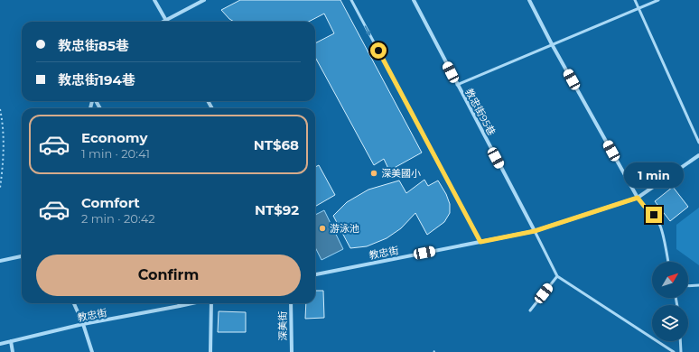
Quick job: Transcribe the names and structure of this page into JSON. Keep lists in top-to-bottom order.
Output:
{
  "streets": {
    "street": ["教忠街95巷", "教忠街", "深美街"]
  },
  "crossings": [
    ["教忠街95巷", "教忠街"]
  ],
  "places": ["深美國小", "游泳池"],
  "north": "top right",
  "page": {
    "banner": ["教忠街85巷", "教忠街194巷"],
    "list": [
      {
        "name": "Economy",
        "note": "1 min · 20:41",
        "value": "NT$68"
      },
      {
        "name": "Comfort",
        "note": "2 min · 20:42",
        "value": "NT$92"
      }
    ],
    "bubble": "1 min",
    "buttons": "Confirm"
  }
}
